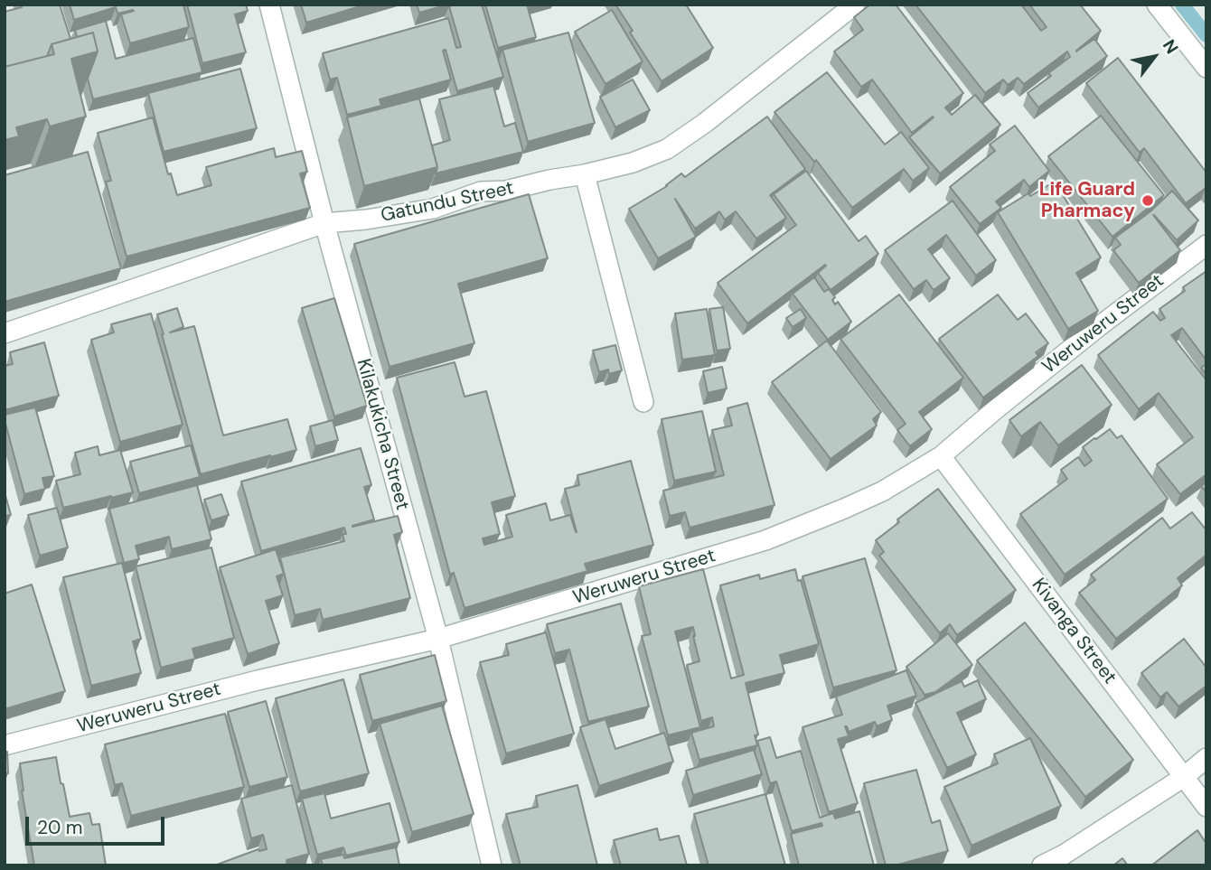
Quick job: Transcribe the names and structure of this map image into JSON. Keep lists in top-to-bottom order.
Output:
{
  "streets": {
    "street": [
      "Gatundu Street",
      "Weruweru Street",
      "Kilakukicha Street",
      "Kivanga Street"
    ]
  },
  "crossings": [
    ["Gatundu Street", "Kilakukicha Street"],
    ["Weruweru Street", "Kilakukicha Street"],
    ["Weruweru Street", "Kivanga Street"]
  ],
  "places": ["Life Guard Pharmacy"],
  "scale_bar": "20 m",
  "north": "top right"
}
